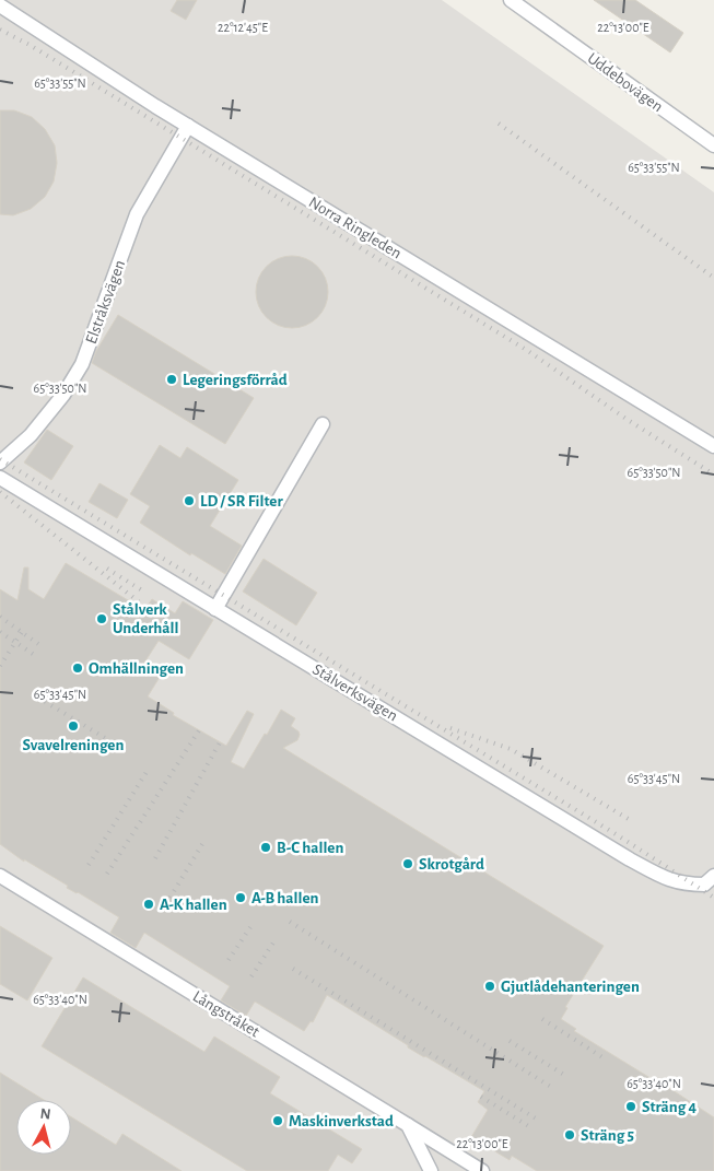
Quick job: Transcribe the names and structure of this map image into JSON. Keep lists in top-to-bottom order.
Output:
{
  "streets": {
    "street": [
      "Uddebovägen",
      "Norra Ringleden",
      "Elstråksvägen",
      "Stålverksvägen",
      "Långstråket"
    ]
  },
  "crossings": [
    ["Norra Ringleden", "Elstråksvägen"]
  ],
  "places": [
    "Legeringsförråd",
    "LD / SR Filter",
    "Stålverk Underhåll",
    "Omhällningen",
    "Svavelreningen",
    "B-C hallen",
    "Skrotgård",
    "A-B hallen",
    "A-K hallen",
    "Gjutlådehanteringen",
    "Sträng 4",
    "Maskinverkstad",
    "Sträng 5"
  ],
  "north": "top",
  "coordinates": [
    "22°12'45\"E",
    "22°13'00\"E",
    "65°33'55\"N",
    "65°33'50\"N",
    "65°33'45\"N",
    "65°33'40\"N"
  ]
}
